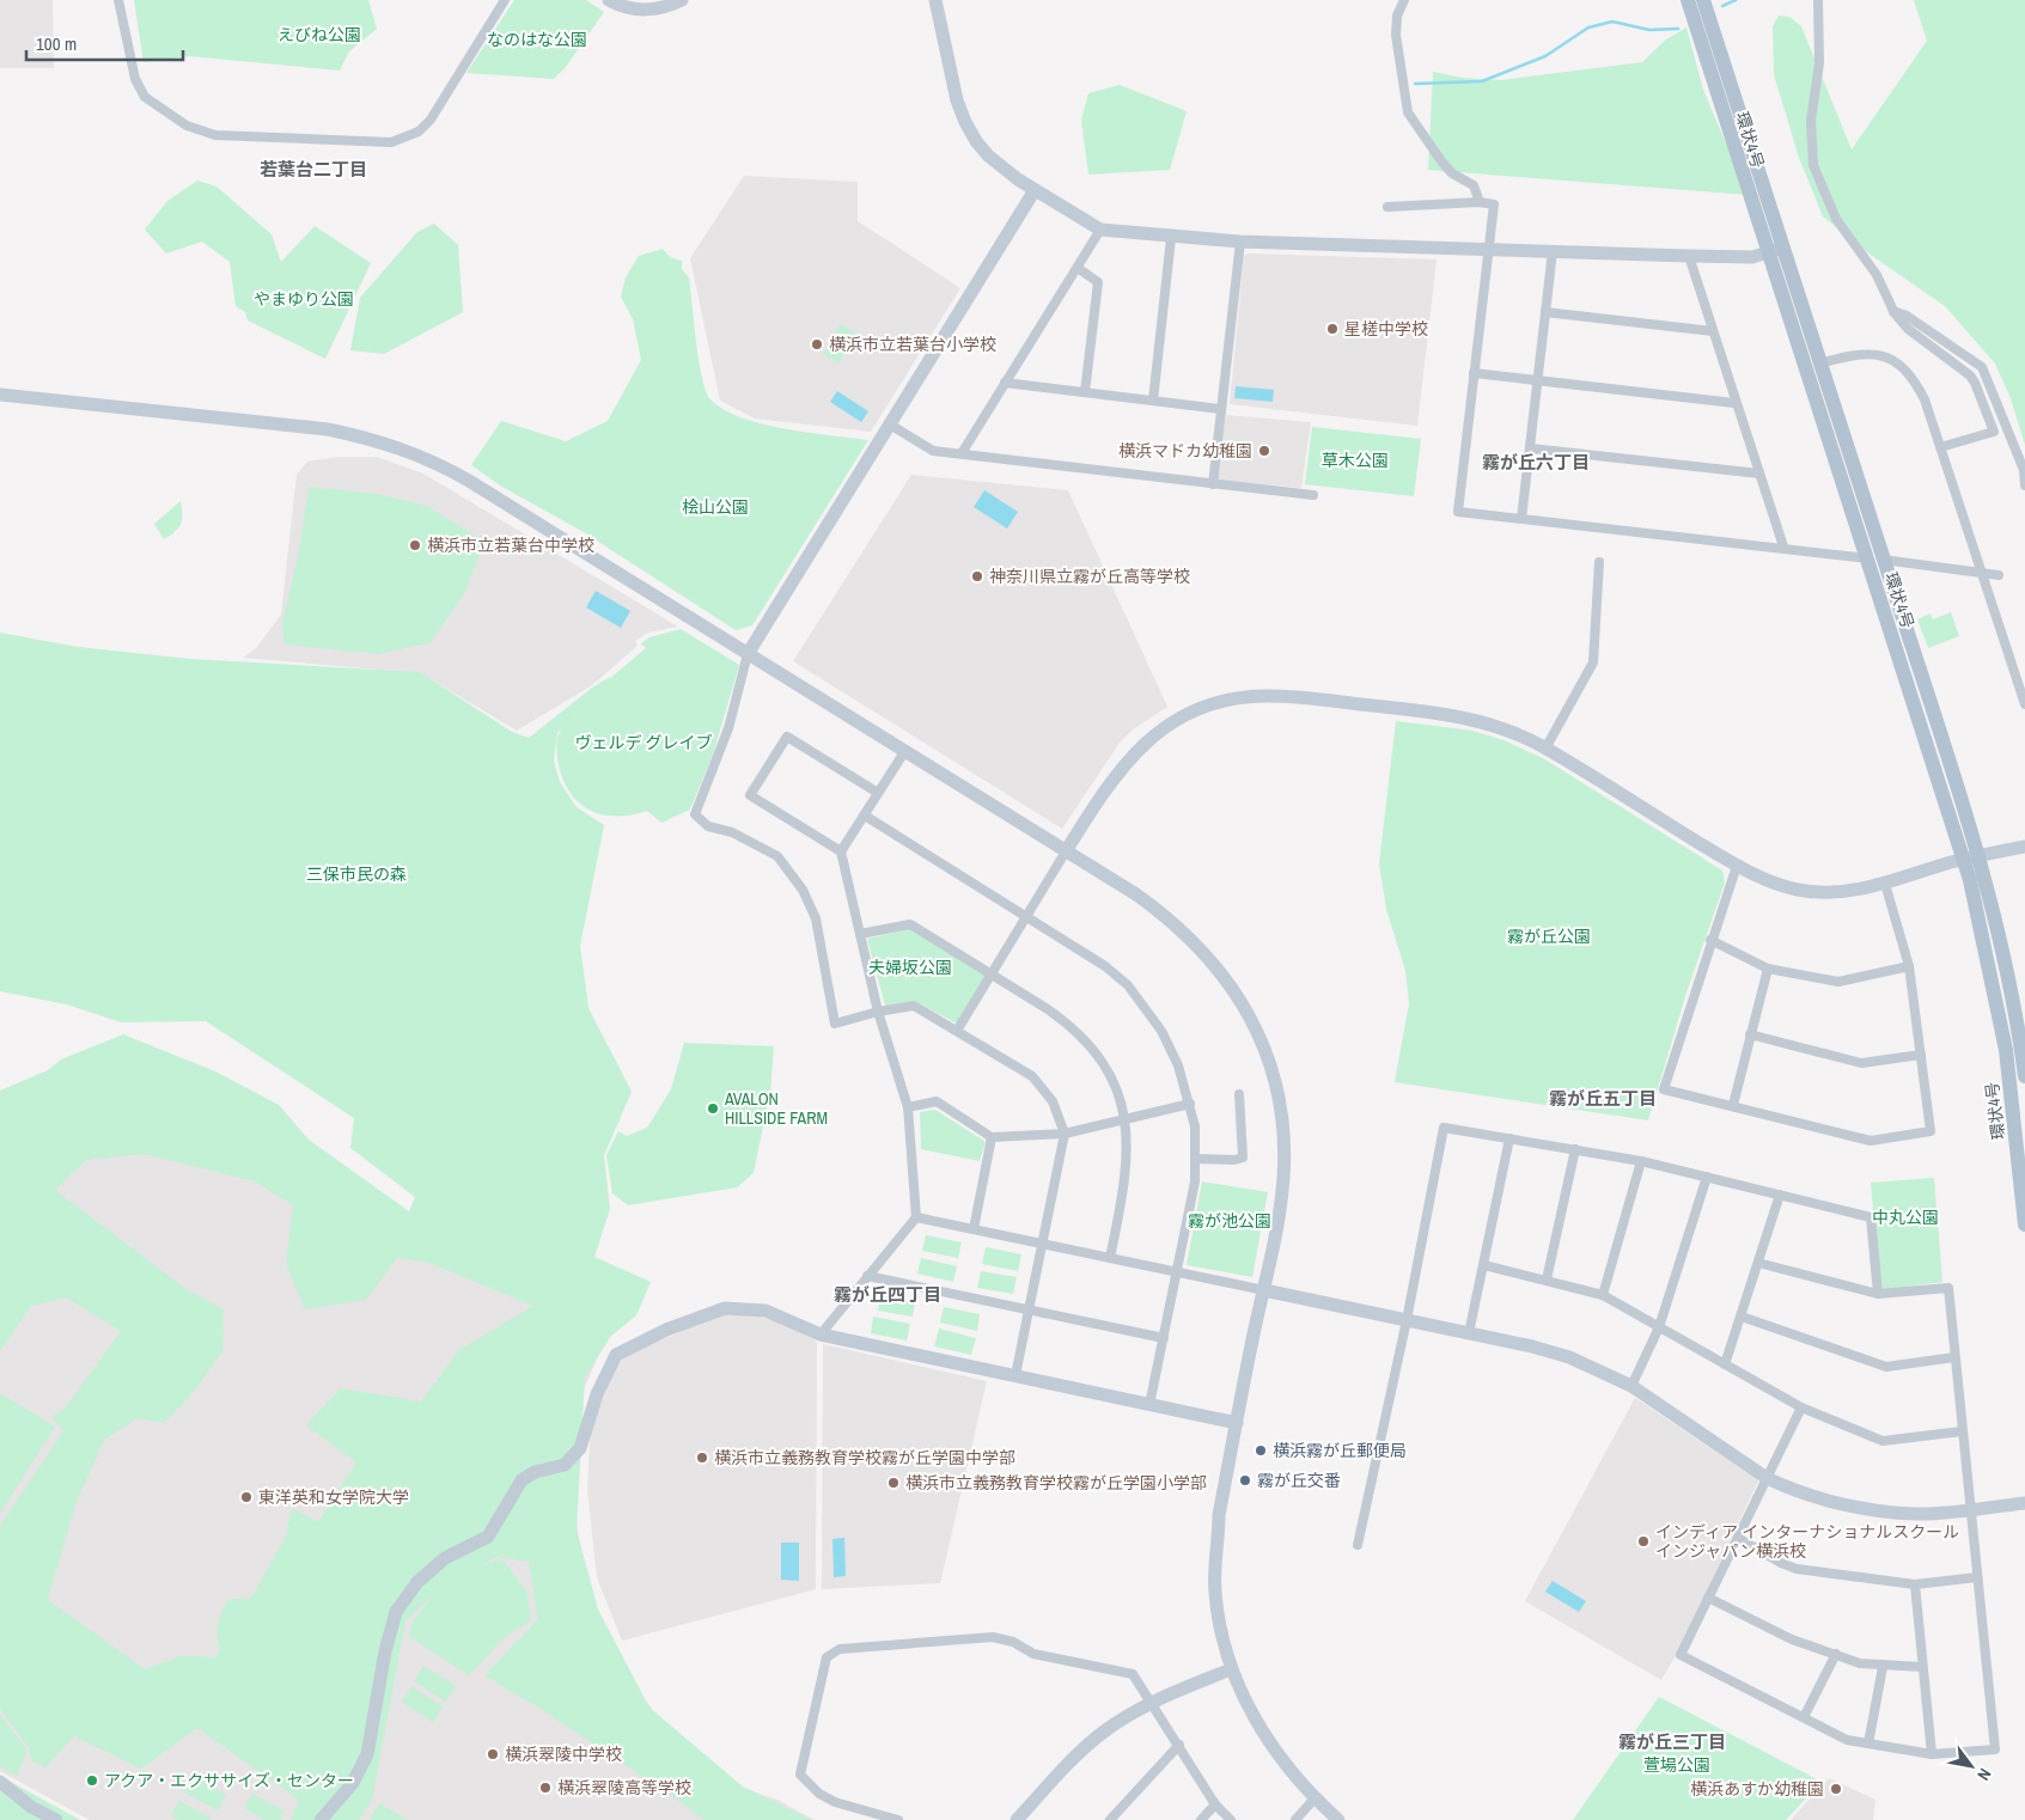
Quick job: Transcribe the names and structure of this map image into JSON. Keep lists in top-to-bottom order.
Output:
{
  "streets": {
    "main road": ["環状4号"]
  },
  "districts": [
    "若葉台二丁目",
    "霧が丘六丁目",
    "霧が丘五丁目",
    "霧が丘四丁目",
    "霧が丘三丁目"
  ],
  "parks": [
    "えびね公園",
    "なのはな公園",
    "やまゆり公園",
    "草木公園",
    "桧山公園",
    "ヴェルデ グレイブ",
    "三保市民の森",
    "霧が丘公園",
    "夫婦坂公園",
    "中丸公園",
    "霧が池公園",
    "萱場公園"
  ],
  "places": [
    "星槎中学校",
    "横浜市立若葉台小学校",
    "横浜マドカ幼稚園",
    "横浜市立若葉台中学校",
    "神奈川県立霧が丘高等学校",
    "AVALON HILLSIDE FARM",
    "横浜霧が丘郵便局",
    "横浜市立義務教育学校霧が丘学園中学部",
    "霧が丘交番",
    "横浜市立義務教育学校霧が丘学園小学部",
    "東洋英和女学院大学",
    "インディア インターナショナルスクール インジャパン横浜校",
    "横浜翠陵中学校",
    "アクア・エクササイズ・センター",
    "横浜翠陵高等学校",
    "横浜あすか幼稚園"
  ],
  "scale_bar": "100 m",
  "north": "bottom right"
}
